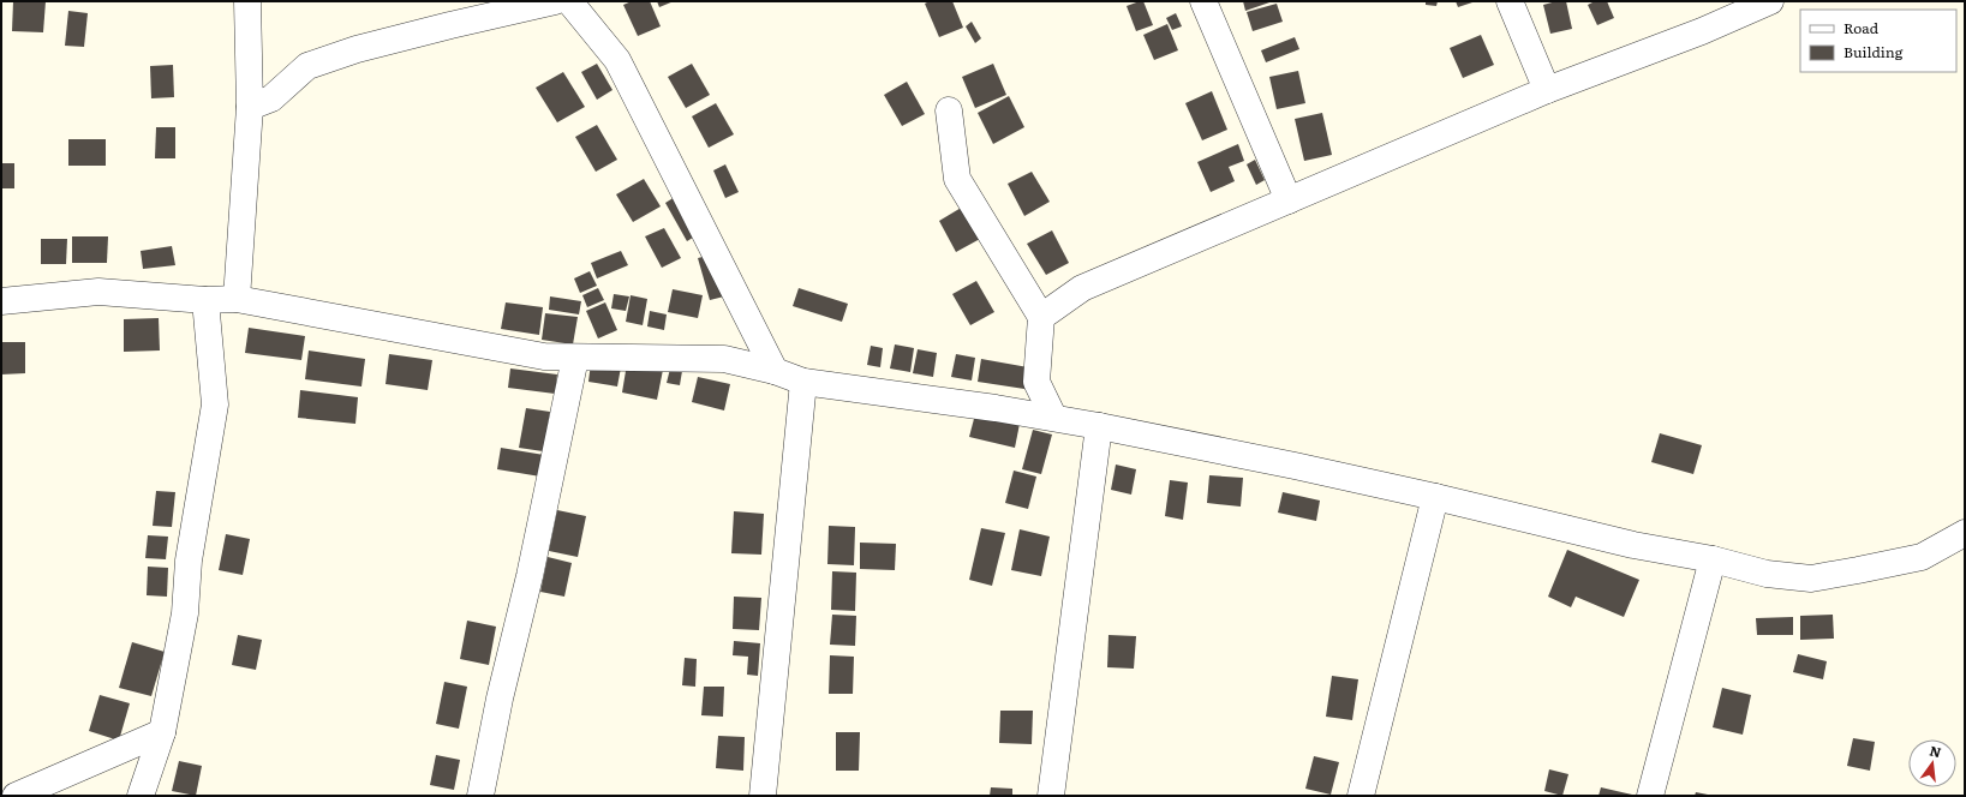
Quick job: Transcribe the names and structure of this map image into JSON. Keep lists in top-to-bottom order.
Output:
{
  "legend": ["Road", "Building"],
  "north": "top"
}
